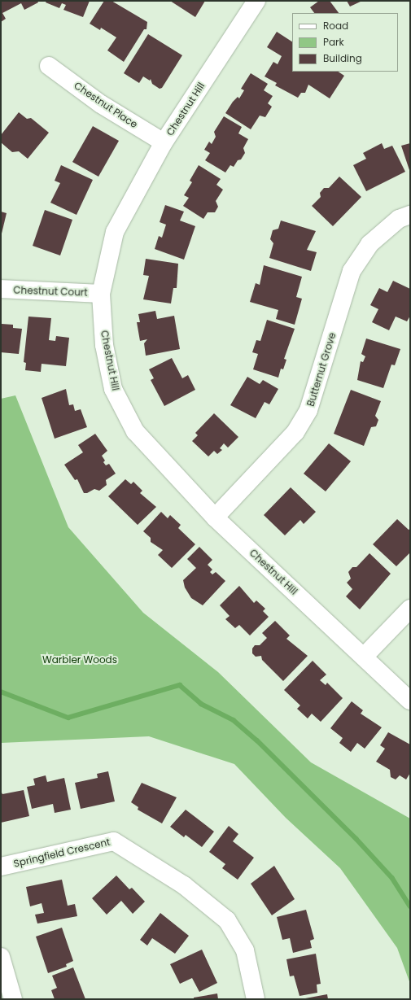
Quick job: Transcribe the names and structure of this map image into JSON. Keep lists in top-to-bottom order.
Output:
{
  "streets": {
    "street": [
      "Chestnut Place",
      "Chestnut Hill",
      "Chestnut Court",
      "Butternut Grove",
      "Springfield Crescent"
    ]
  },
  "crossings": [
    ["Chestnut Place", "Chestnut Hill"],
    ["Chestnut Hill", "Chestnut Court"],
    ["Chestnut Hill", "Butternut Grove"]
  ],
  "parks": ["Warbler Woods"],
  "legend": ["Road", "Park", "Building"]
}
